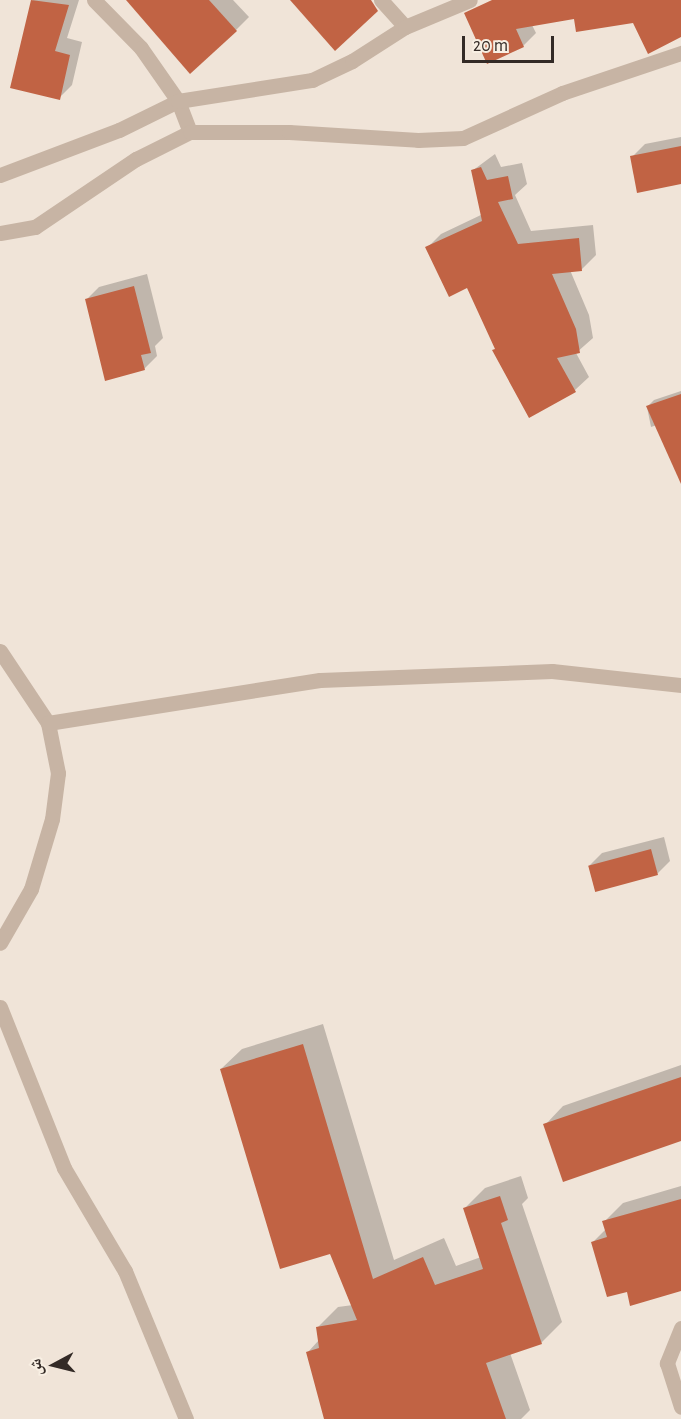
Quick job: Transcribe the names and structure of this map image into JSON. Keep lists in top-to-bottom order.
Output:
{
  "scale_bar": "20 m",
  "north": "left"
}
